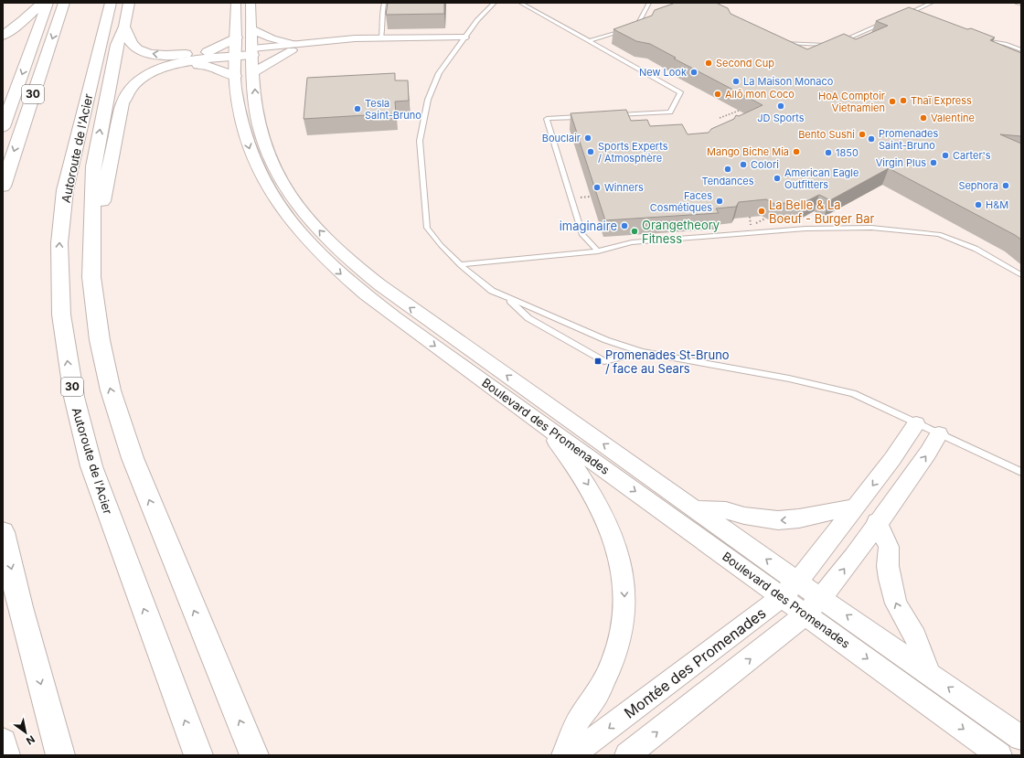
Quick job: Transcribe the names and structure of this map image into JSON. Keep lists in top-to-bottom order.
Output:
{
  "streets": {
    "highway": ["30", "Autoroute de l'Acier"],
    "street": ["Boulevard des Promenades", "Montée des Promenades"]
  },
  "crossings": [
    ["Boulevard des Promenades", "Montée des Promenades"]
  ],
  "places": {
    "other": [
      "Second Cup",
      "New Look",
      "La Maison Monaco",
      "Allô mon Coco",
      "Thaï Express",
      "HoA Comptoir Vietnamien",
      "JD Sports",
      "Tesla Saint-Bruno",
      "Valentine",
      "Bento Sushi",
      "Bouclair",
      "Promenades Saint-Bruno",
      "Sports Experts / Atmosphère",
      "Mango Biche Mia",
      "1850",
      "Carter's",
      "Virgin Plus",
      "Colori",
      "Tendances",
      "American Eagle Outfitters",
      "Sephora",
      "Winners",
      "Faces Cosmétiques",
      "H&M",
      "La Belle & La Boeuf - Burger Bar",
      "imaginaire",
      "Orangetheory Fitness"
    ],
    "transit": ["Promenades St-Bruno / face au Sears"]
  },
  "north": "bottom right"
}
